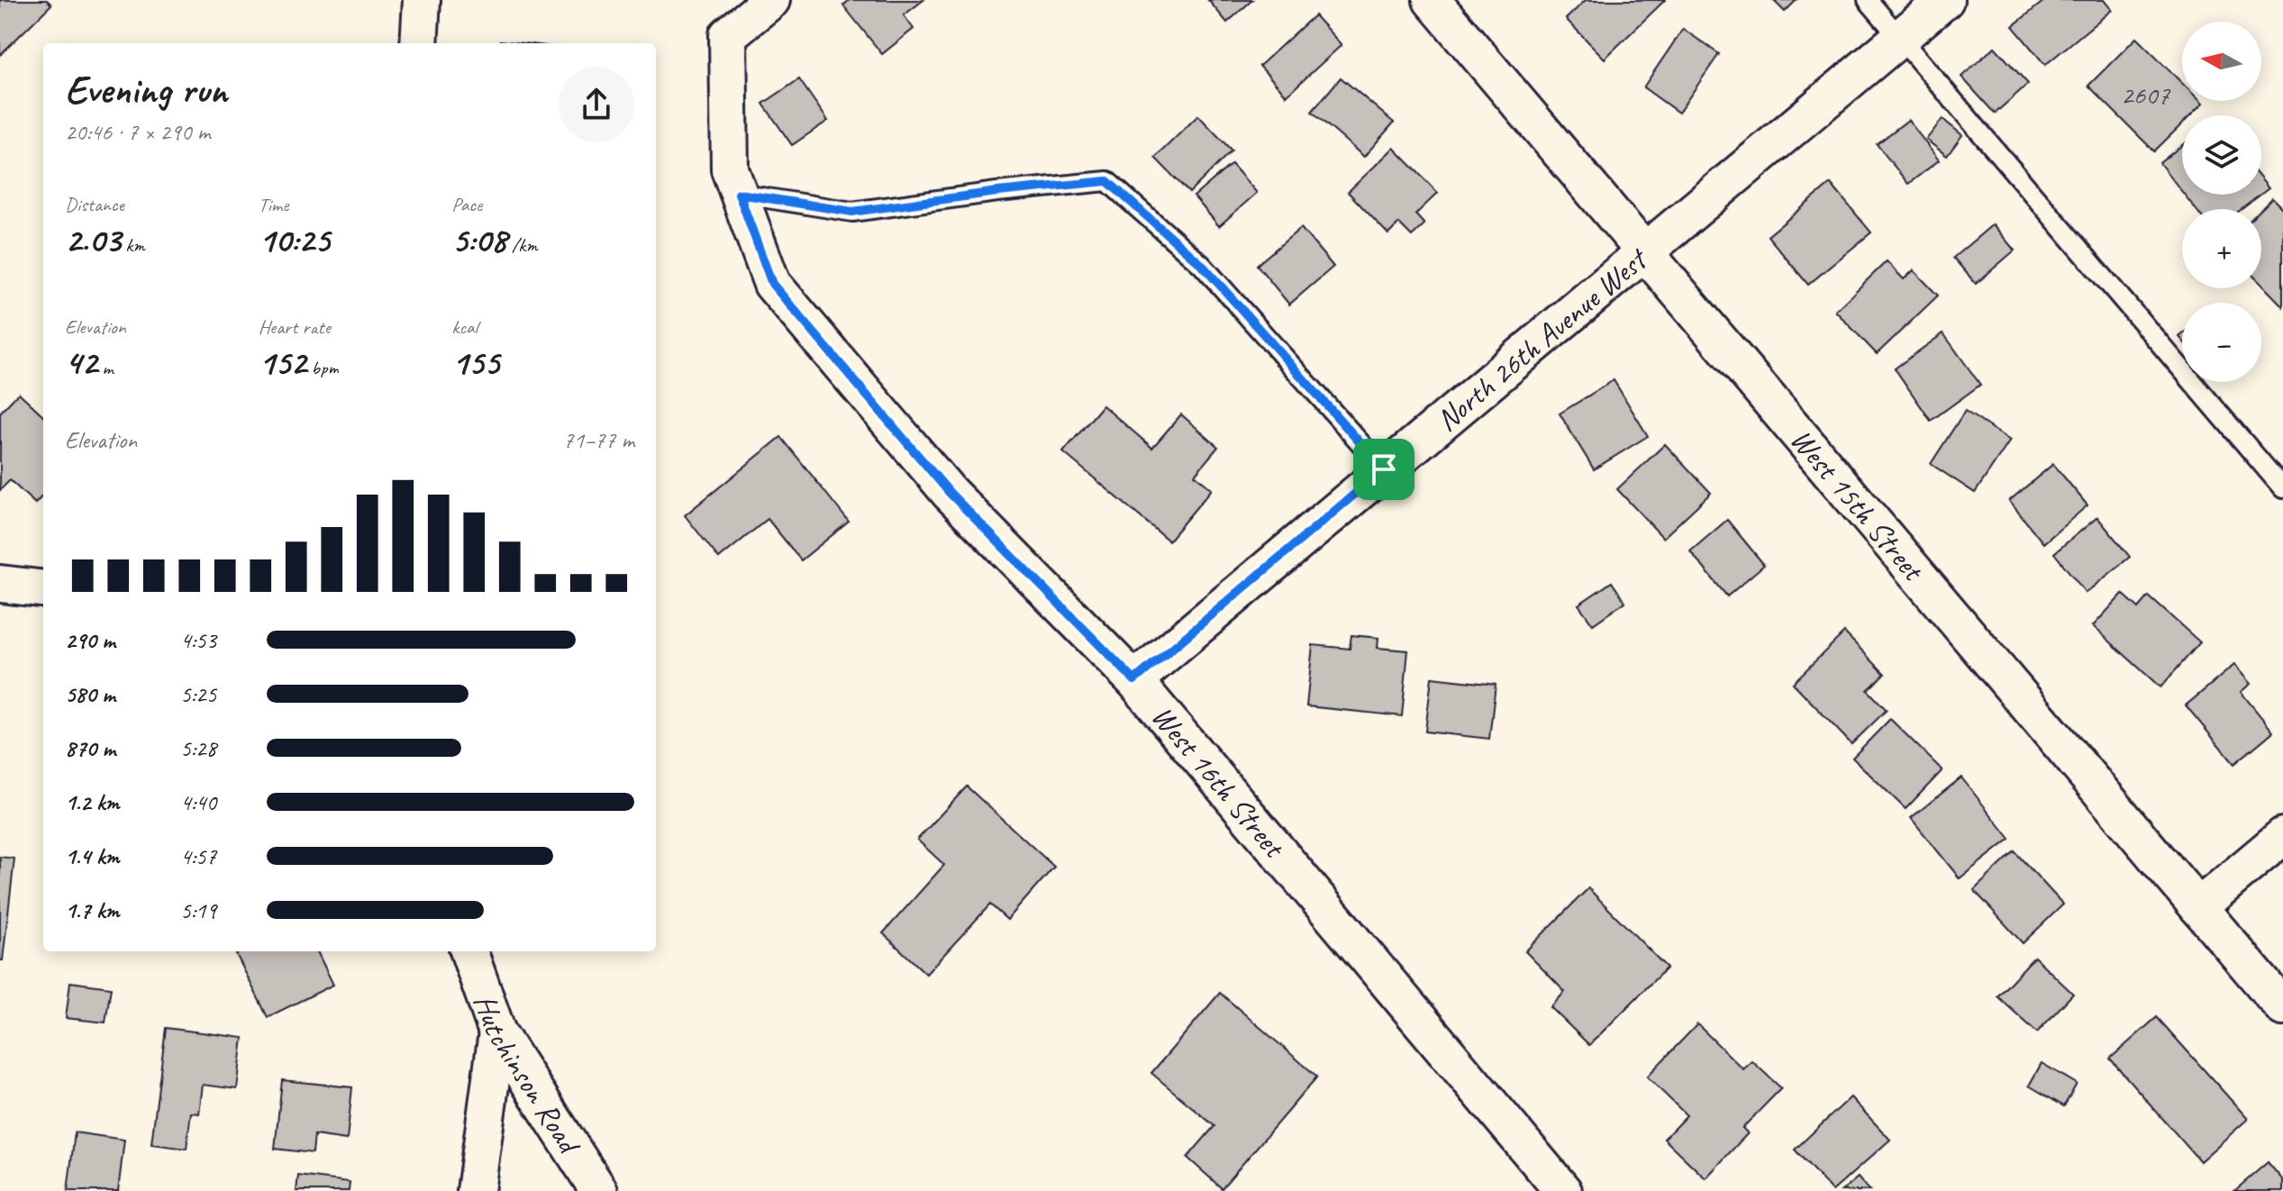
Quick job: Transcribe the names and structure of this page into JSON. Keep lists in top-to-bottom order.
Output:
{
  "streets": {
    "street": [
      "North 26th Avenue West",
      "West 15th Street",
      "West 16th Street",
      "Hutchinson Road"
    ]
  },
  "crossings": [
    ["North 26th Avenue West", "West 15th Street"],
    ["North 26th Avenue West", "West 16th Street"]
  ],
  "house_numbers": ["2607"],
  "north": "left",
  "page": {
    "map_buttons": ["+", "−"],
    "heading": ["Evening run", "20:46 · 7 × 290 m"],
    "stats": [
      ["Distance", "2.03 km"],
      ["Time", "10:25"],
      ["Pace", "5:08 /km"],
      ["Elevation", "42 m"],
      ["Heart rate", "152 bpm"],
      ["kcal", "155"]
    ],
    "chart": ["Elevation", "71–77 m"],
    "list": [
      {
        "name": "290 m",
        "note": "4:53"
      },
      {
        "name": "580 m",
        "note": "5:25"
      },
      {
        "name": "870 m",
        "note": "5:28"
      },
      {
        "name": "1.2 km",
        "note": "4:40"
      },
      {
        "name": "1.4 km",
        "note": "4:57"
      },
      {
        "name": "1.7 km",
        "note": "5:19"
      }
    ]
  }
}
